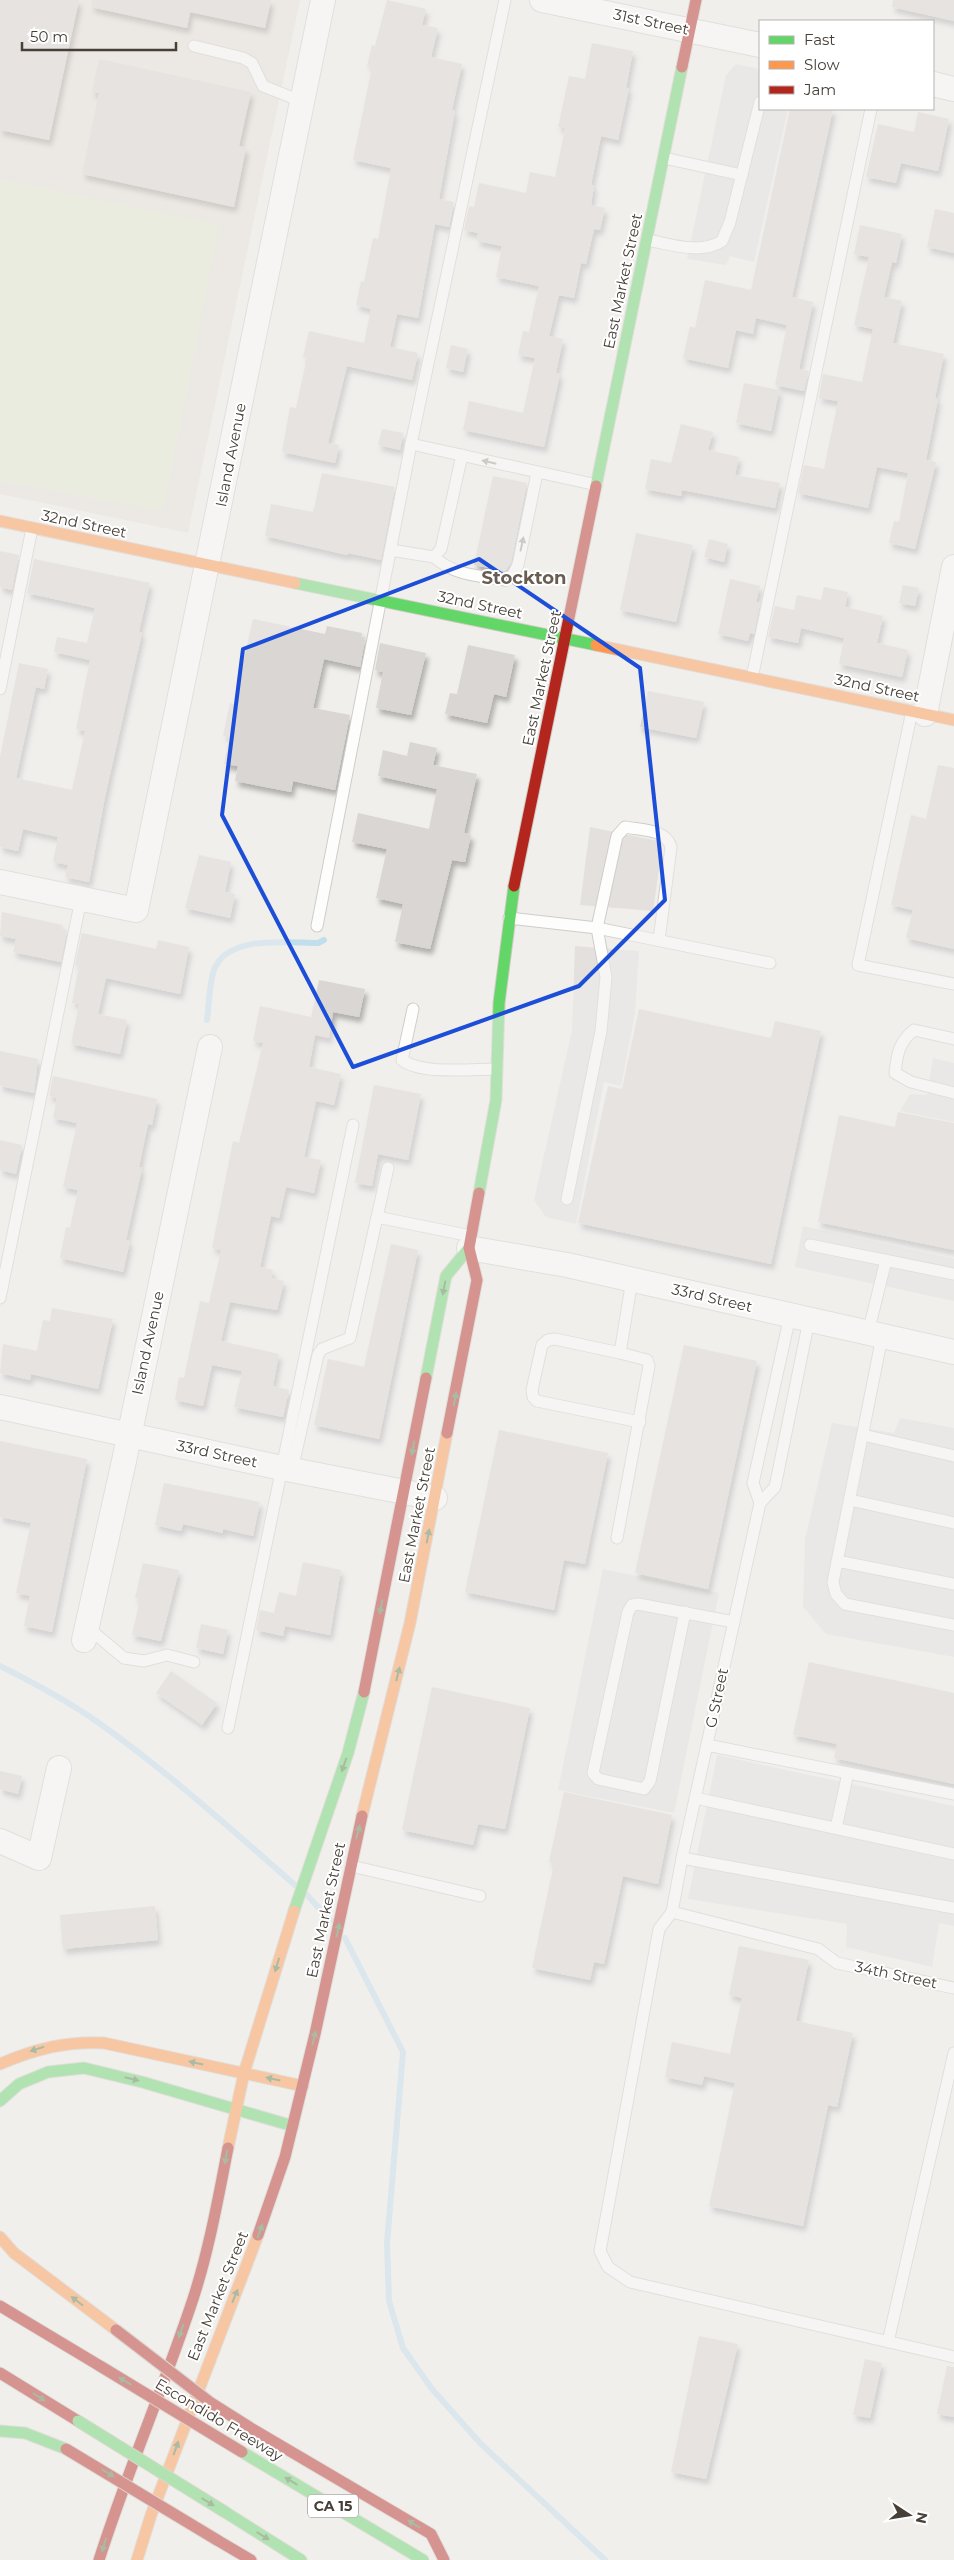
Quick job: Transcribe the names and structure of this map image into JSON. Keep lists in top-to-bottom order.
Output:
{
  "streets": {
    "main road": [
      "East Market Street",
      "32nd Street",
      "Escondido Freeway",
      "CA 15"
    ],
    "street": ["31st Street", "Island Avenue", "33rd Street"],
    "lane": ["G Street", "34th Street"]
  },
  "crossings": [
    ["31st Street", "East Market Street"],
    ["East Market Street", "32nd Street"],
    ["East Market Street", "33rd Street"],
    ["Island Avenue", "32nd Street"],
    ["Island Avenue", "33rd Street"],
    ["33rd Street", "G Street"],
    ["G Street", "34th Street"]
  ],
  "districts": ["Stockton"],
  "legend": ["Fast", "Slow", "Jam"],
  "scale_bar": "50 m",
  "north": "right"
}
